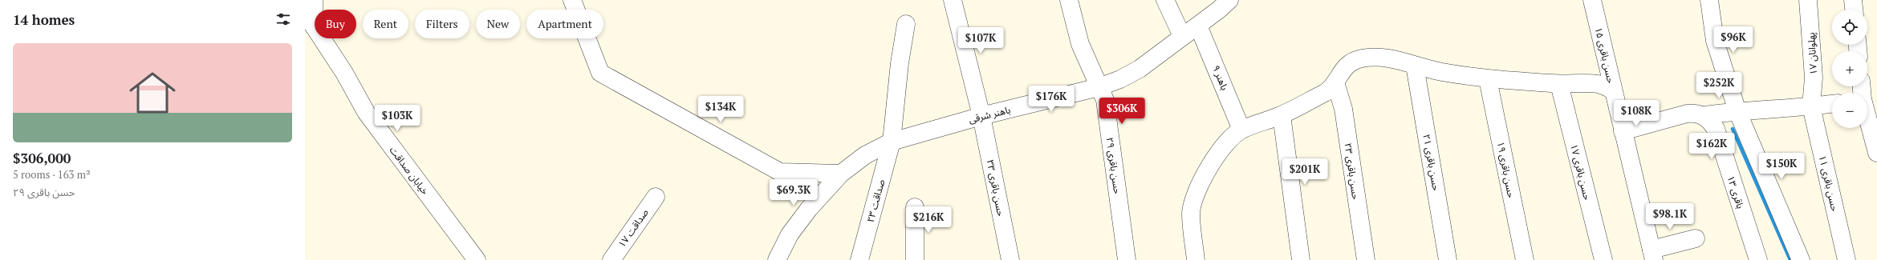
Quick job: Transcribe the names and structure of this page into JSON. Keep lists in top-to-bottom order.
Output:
{
  "streets": {
    "street": [
      "پهلوانان ۱۷",
      "حسن باقری ۱۵",
      "باهنر ۹",
      "باهنر شرقی",
      "حسن باقری ۲۱",
      "حسن باقری ۲۹",
      "حسن باقری ۱۹",
      "خیابان صداقت",
      "حسن باقری ۲۳",
      "حسن باقری ۱۷",
      "حسن باقری ۱۱",
      "حسن باقری ۳۳",
      "باقری ۱۳",
      "صداقت ۲۳",
      "صداقت ۱۷"
    ]
  },
  "crossings": [
    ["پهلوانان ۱۷", "حسن باقری ۱۱"],
    ["باهنر ۹", "باهنر شرقی"],
    ["باهنر شرقی", "حسن باقری ۲۹"],
    ["باهنر شرقی", "حسن باقری ۳۳"],
    ["باهنر شرقی", "صداقت ۲۳"]
  ],
  "page": {
    "heading": "14 homes",
    "map_buttons": ["+", "−"],
    "chip": [
      "Buy",
      "Rent",
      "Filters",
      "New",
      "Apartment"
    ],
    "price": [
      "$96K",
      "$107K",
      "$252K",
      "$176K",
      "$134K",
      "$306K",
      "$108K",
      "$103K",
      "$162K",
      "$150K",
      "$201K",
      "$69.3K",
      "$98.1K",
      "$216K"
    ],
    "list": [
      {
        "name": "$306,000",
        "note": "5 rooms · 163 m² · حسن باقری ۲۹"
      }
    ]
  }
}
